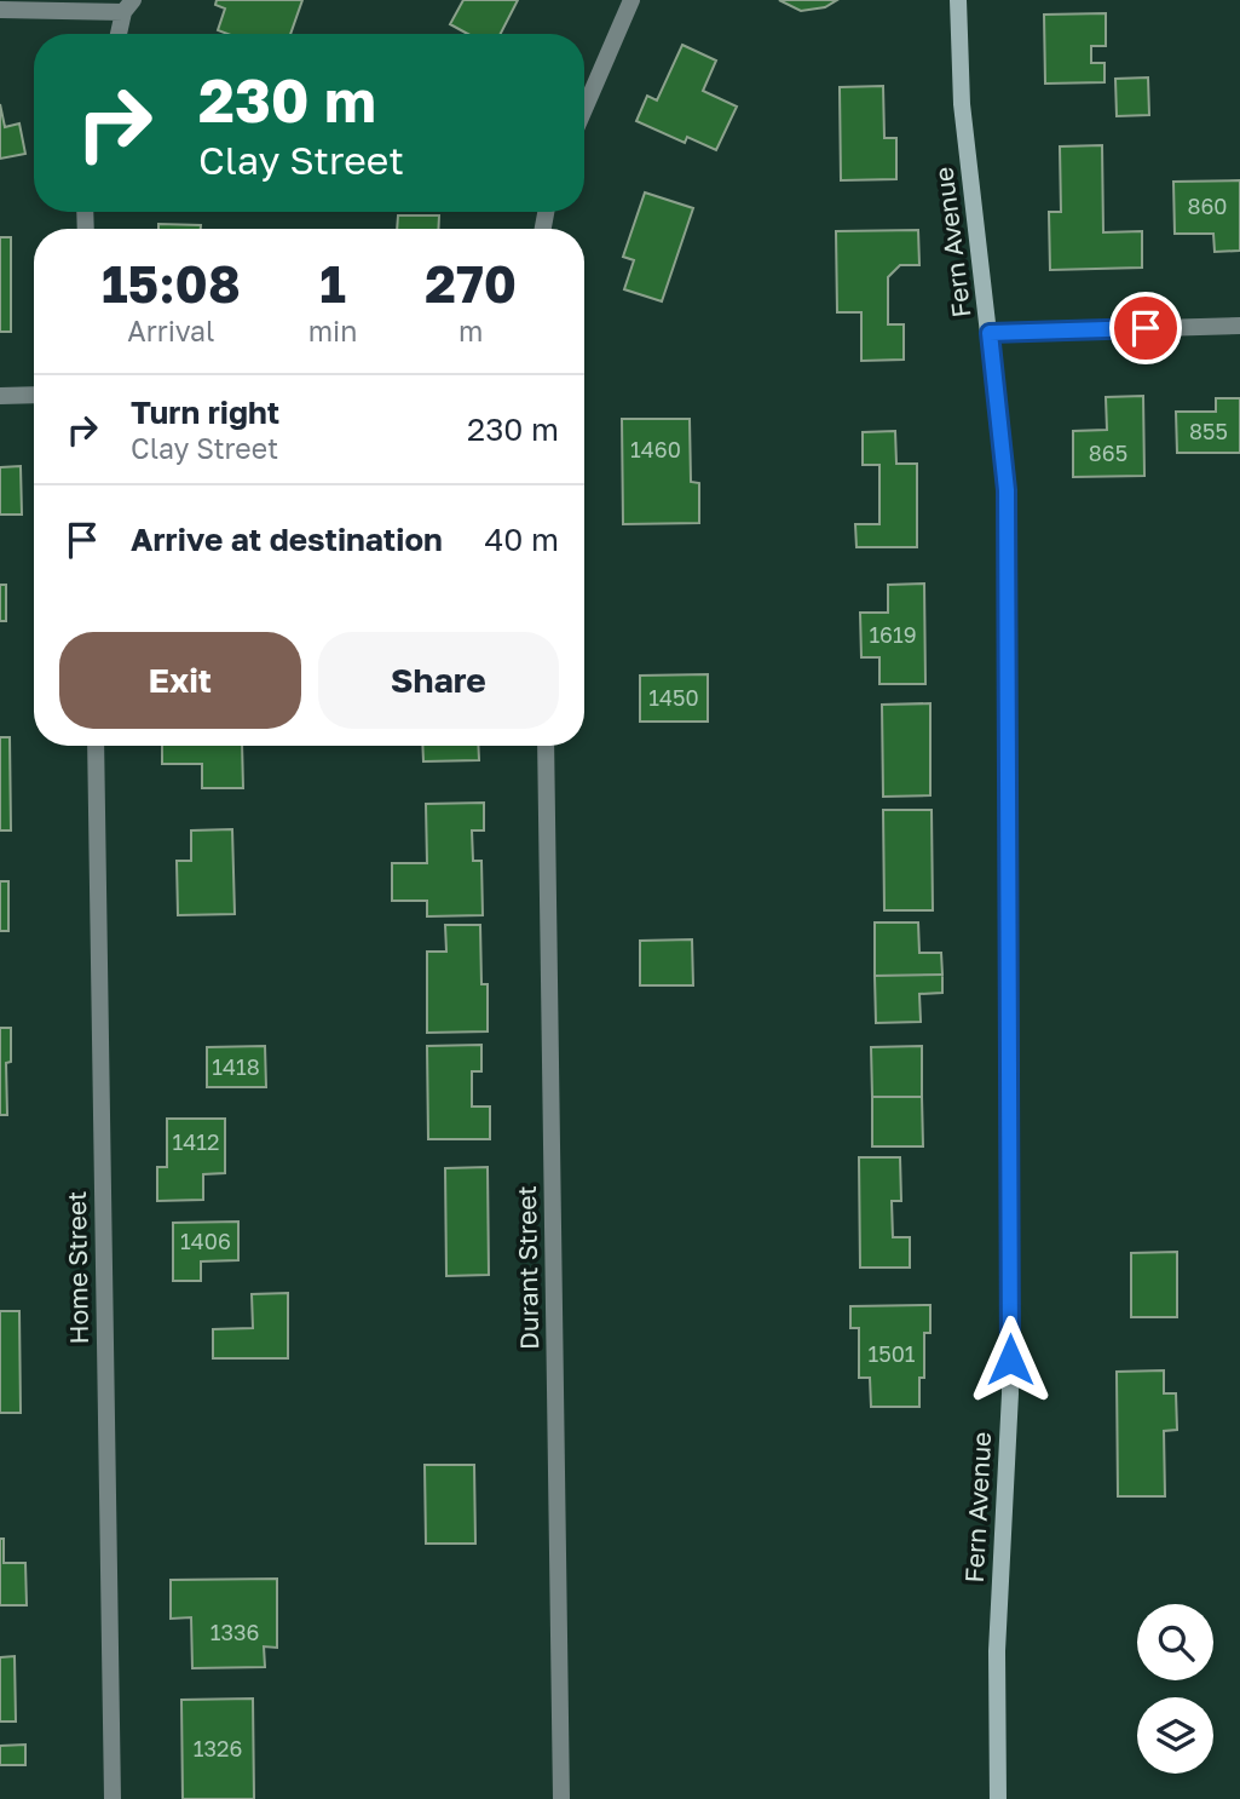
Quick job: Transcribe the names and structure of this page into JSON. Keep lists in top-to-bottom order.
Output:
{
  "streets": {
    "main road": ["Fern Avenue"],
    "street": ["Home Street", "Durant Street"]
  },
  "house_numbers": [
    "860",
    "855",
    "1460",
    "865",
    "1619",
    "1450",
    "1418",
    "1412",
    "1406",
    "1501",
    "1336",
    "1326"
  ],
  "page": {
    "turn": ["230 m", "Clay Street"],
    "eta": [
      "15:08",
      "Arrival",
      "1",
      "min",
      "270",
      "m"
    ],
    "list": [
      {
        "name": "Turn right",
        "note": "Clay Street",
        "value": "230 m"
      },
      {
        "name": "Arrive at destination",
        "value": "40 m"
      }
    ],
    "buttons": ["Exit", "Share"]
  }
}
